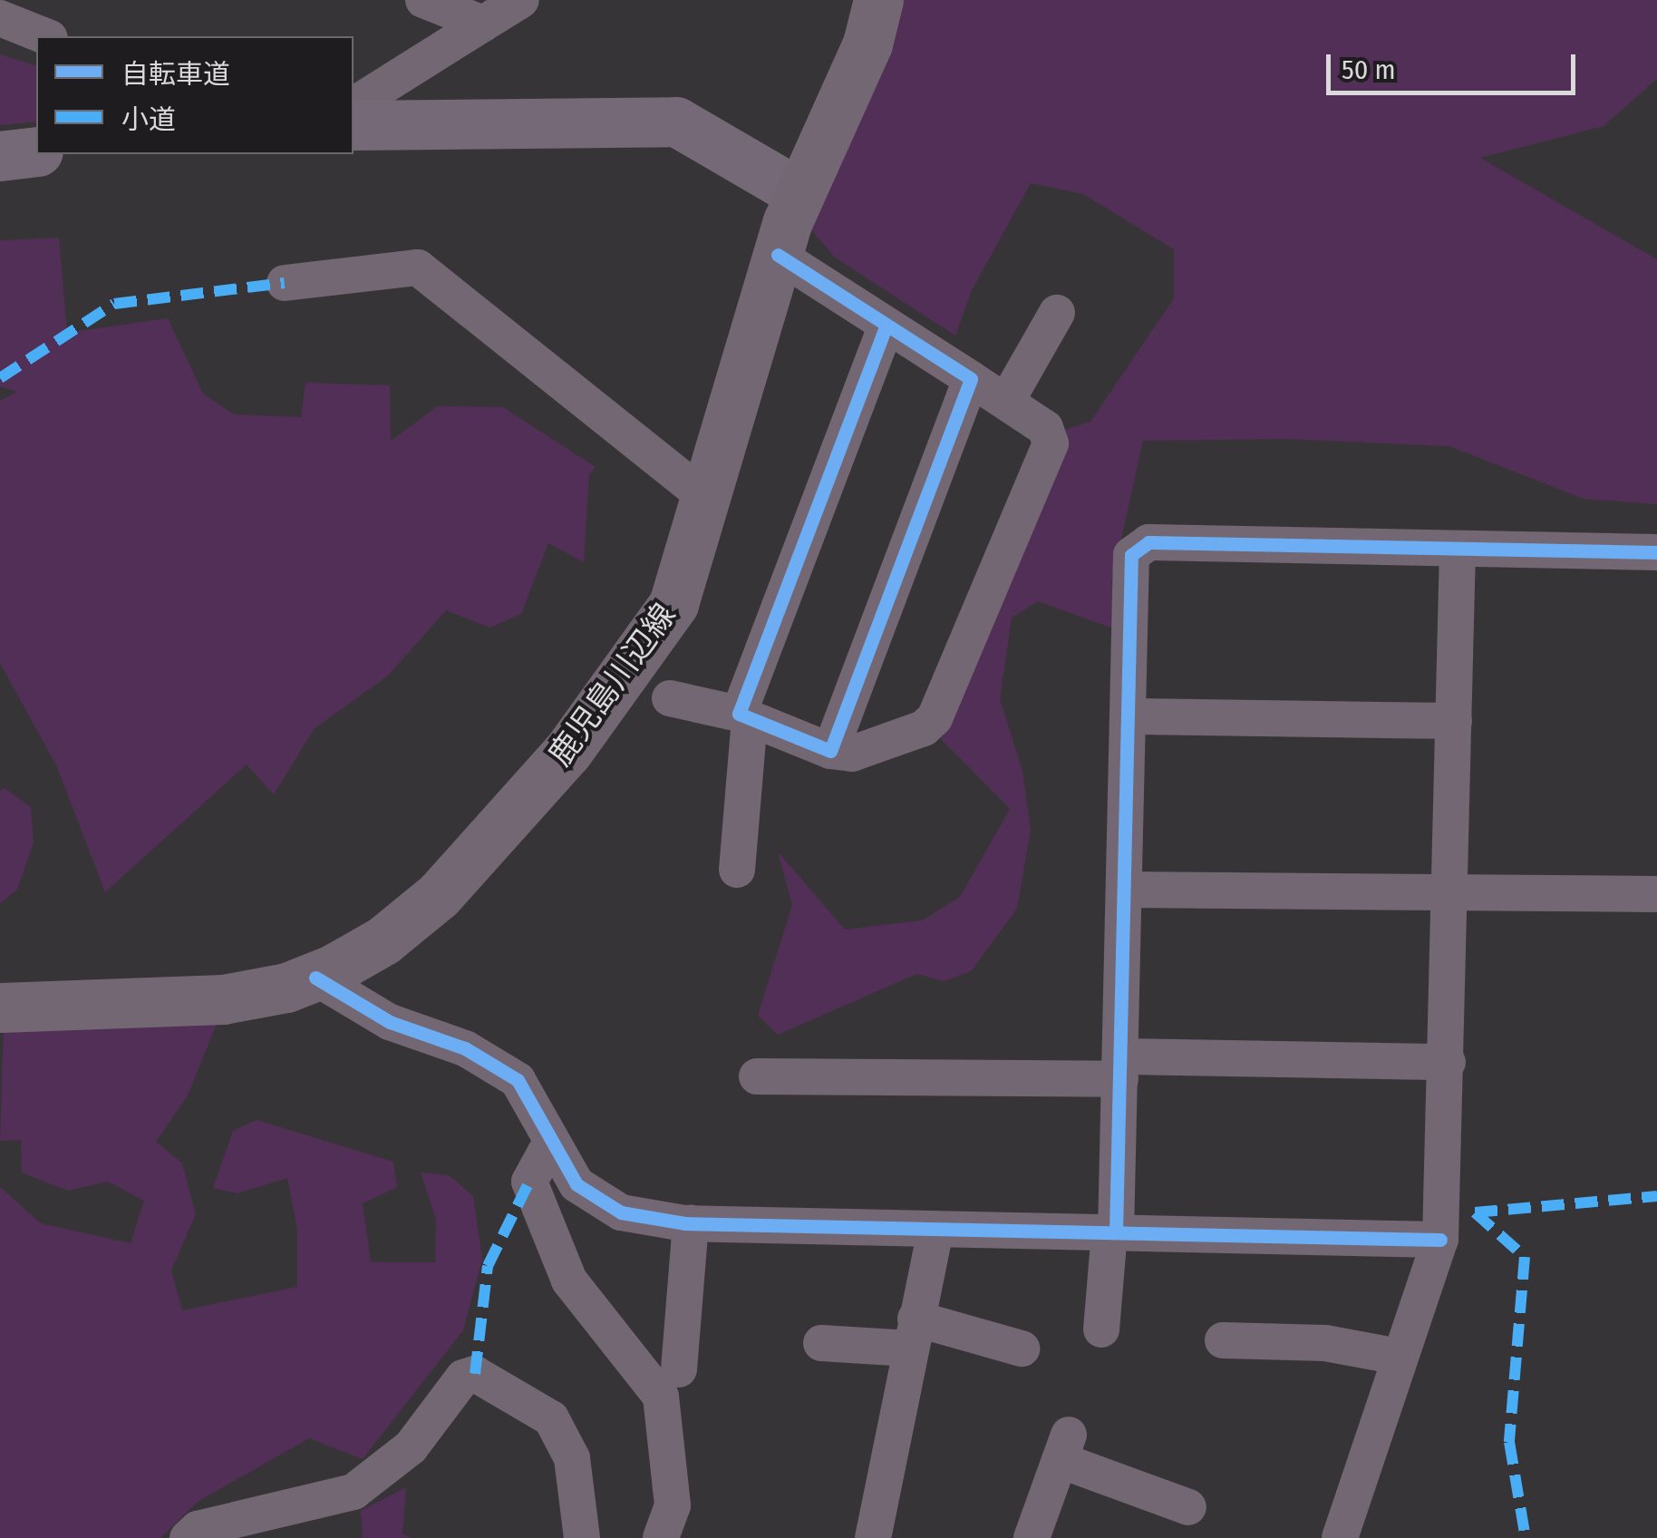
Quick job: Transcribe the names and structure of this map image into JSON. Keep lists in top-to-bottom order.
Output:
{
  "streets": {
    "main road": ["鹿児島川辺線"]
  },
  "legend": ["自転車道", "小道"],
  "scale_bar": "50 m"
}
